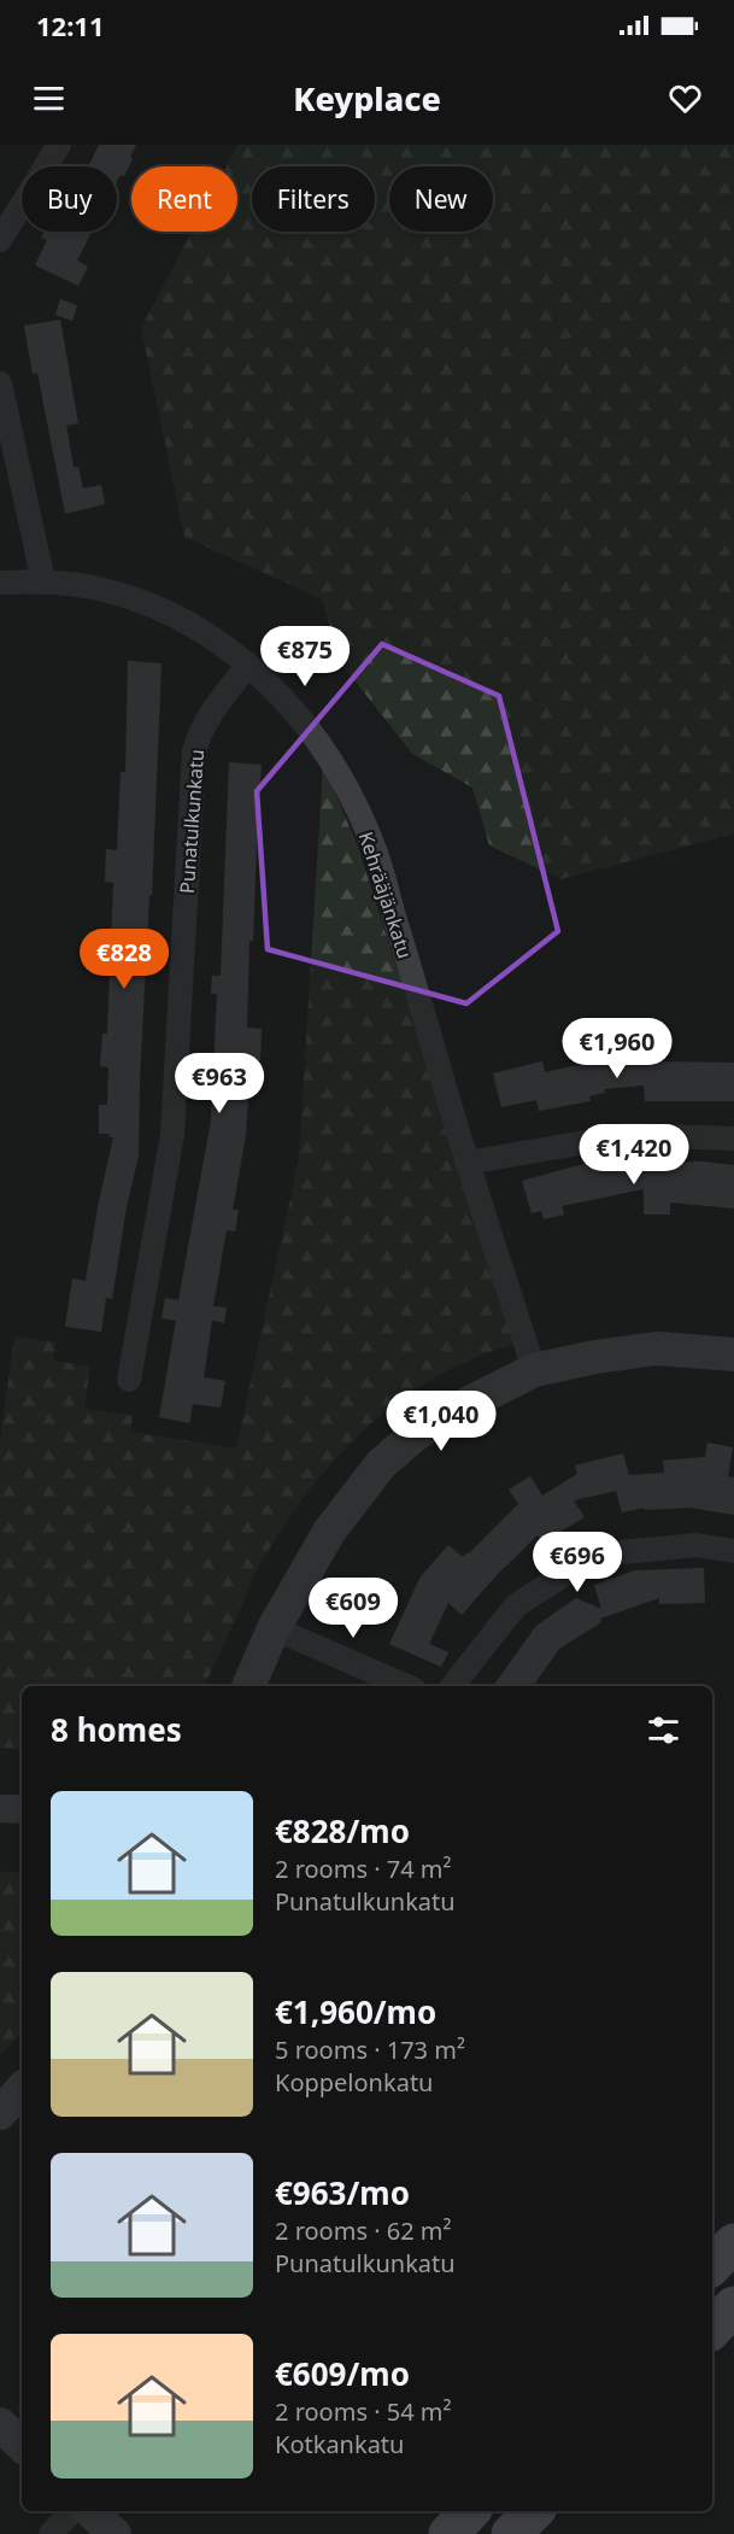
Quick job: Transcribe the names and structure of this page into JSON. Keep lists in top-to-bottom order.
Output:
{
  "streets": {
    "street": ["Punatulkunkatu", "Kehrääjänkatu"]
  },
  "crossings": [
    ["Punatulkunkatu", "Kehrääjänkatu"]
  ],
  "page": {
    "status": "12:11",
    "header": "Keyplace",
    "chip": [
      "Buy",
      "Rent",
      "Filters",
      "New"
    ],
    "price": [
      "€875",
      "€828",
      "€1,960",
      "€963",
      "€1,420",
      "€1,040",
      "€696",
      "€609"
    ],
    "heading": "8 homes",
    "list": [
      {
        "name": "€828/mo",
        "note": "2 rooms · 74 m² · Punatulkunkatu"
      },
      {
        "name": "€1,960/mo",
        "note": "5 rooms · 173 m² · Koppelonkatu"
      },
      {
        "name": "€963/mo",
        "note": "2 rooms · 62 m² · Punatulkunkatu"
      },
      {
        "name": "€609/mo",
        "note": "2 rooms · 54 m² · Kotkankatu"
      }
    ]
  }
}
